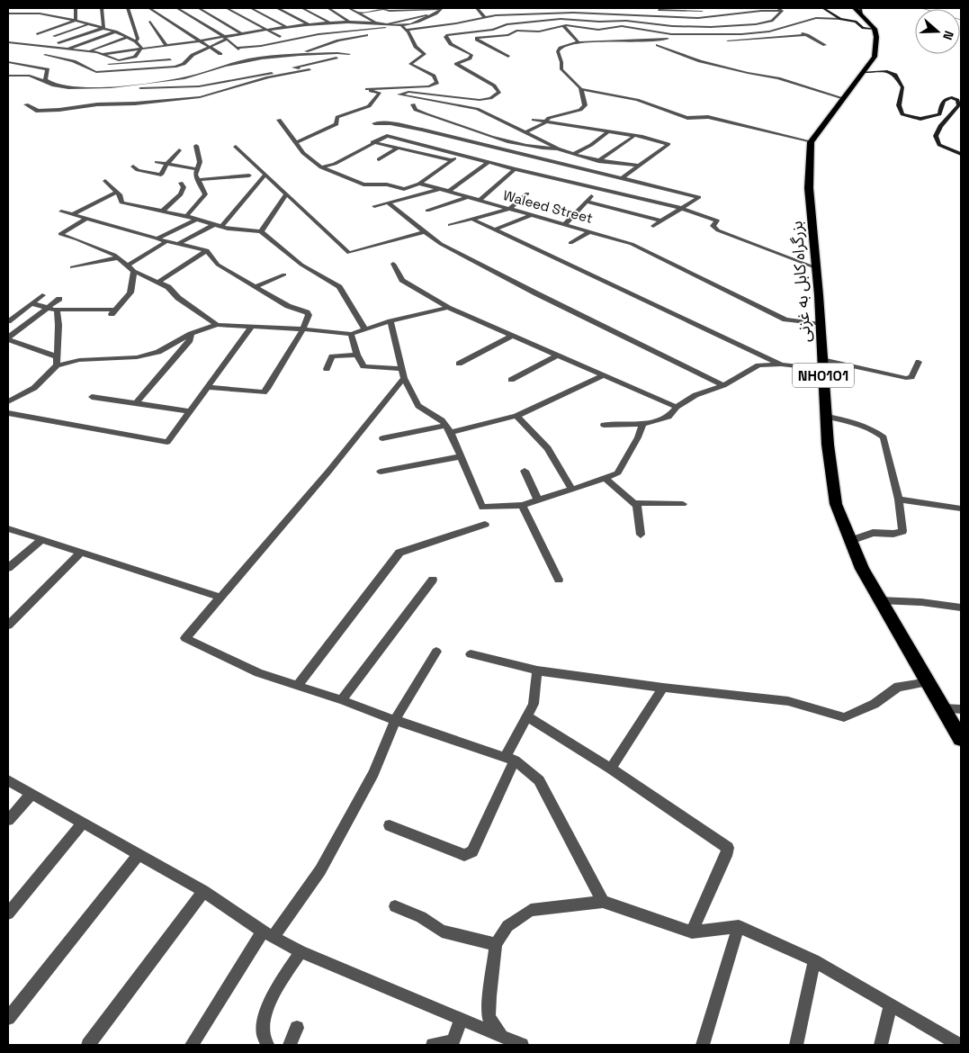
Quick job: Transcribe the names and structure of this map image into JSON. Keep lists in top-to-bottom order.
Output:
{
  "streets": {
    "highway": ["بزرگراه کابل به غزنی", "NH0101"],
    "street": ["Waleed Street"]
  },
  "crossings": [
    ["Waleed Street", "بزرگراه کابل به غزنی"]
  ],
  "north": "right"
}
